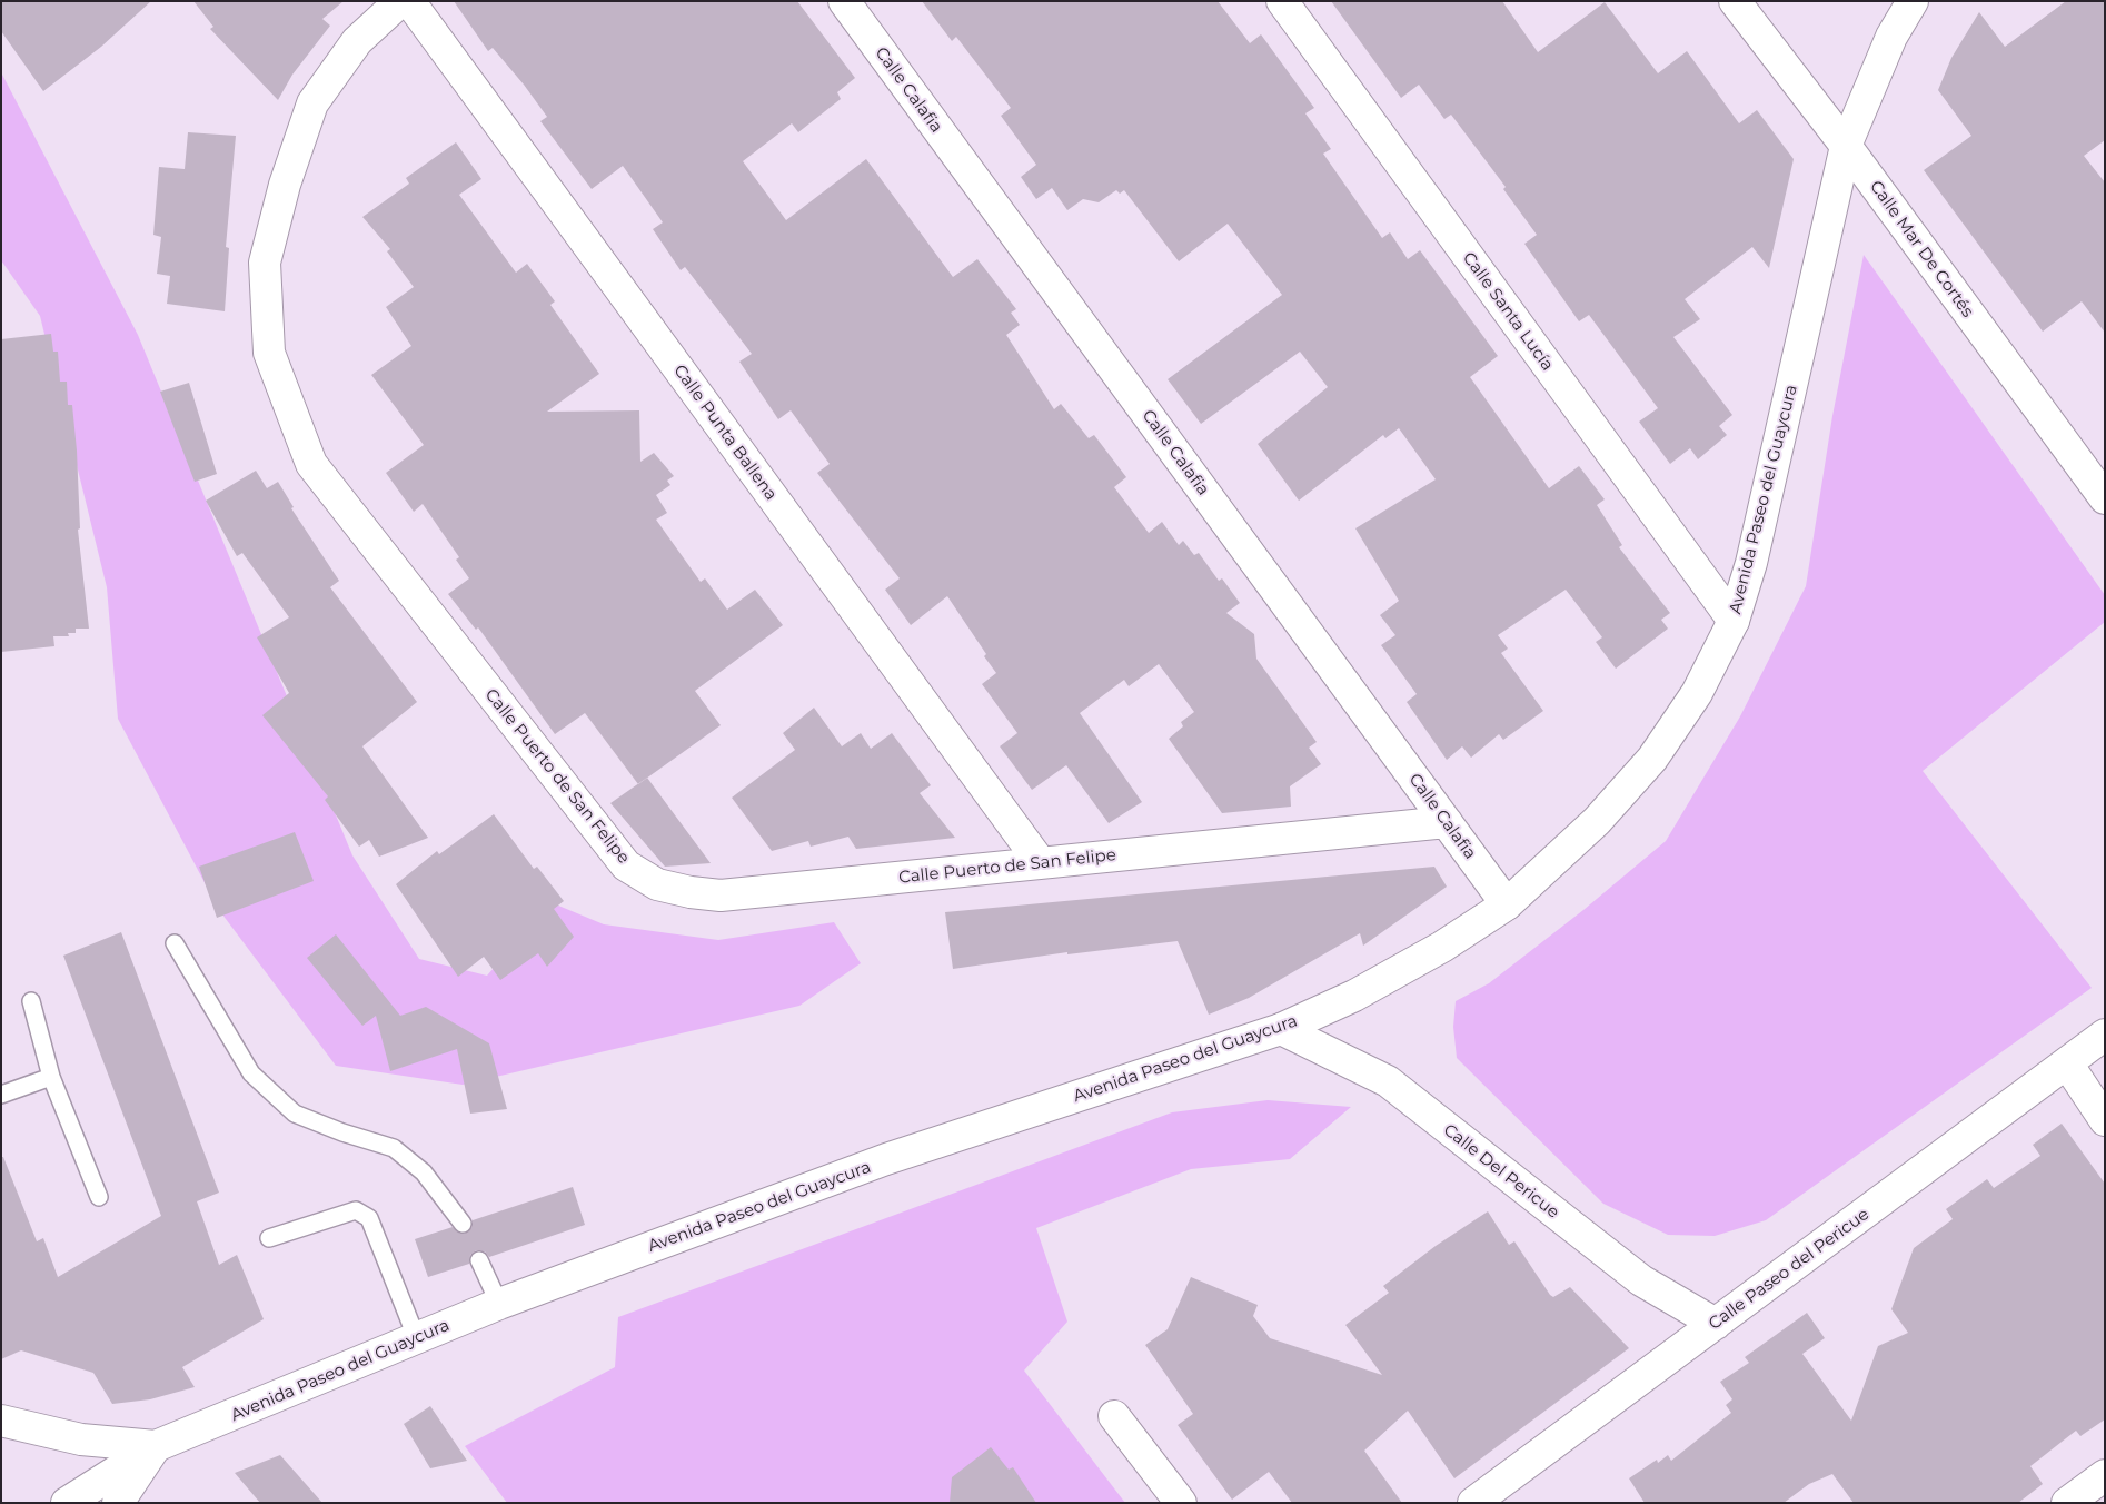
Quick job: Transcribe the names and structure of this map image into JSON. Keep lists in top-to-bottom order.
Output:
{
  "streets": {
    "street": [
      "Calle Calafia",
      "Calle Mar De Cortés",
      "Calle Santa Lucía",
      "Calle Punta Ballena",
      "Avenida Paseo del Guaycura",
      "Calle Puerto de San Felipe",
      "Calle Del Pericue",
      "Calle Paseo del Pericue"
    ]
  },
  "crossings": [
    ["Calle Calafia", "Avenida Paseo del Guaycura"],
    ["Calle Calafia", "Calle Puerto de San Felipe"],
    ["Calle Mar De Cortés", "Avenida Paseo del Guaycura"],
    ["Calle Santa Lucía", "Avenida Paseo del Guaycura"],
    ["Calle Punta Ballena", "Calle Puerto de San Felipe"],
    ["Avenida Paseo del Guaycura", "Calle Del Pericue"],
    ["Calle Del Pericue", "Calle Paseo del Pericue"]
  ]
}
